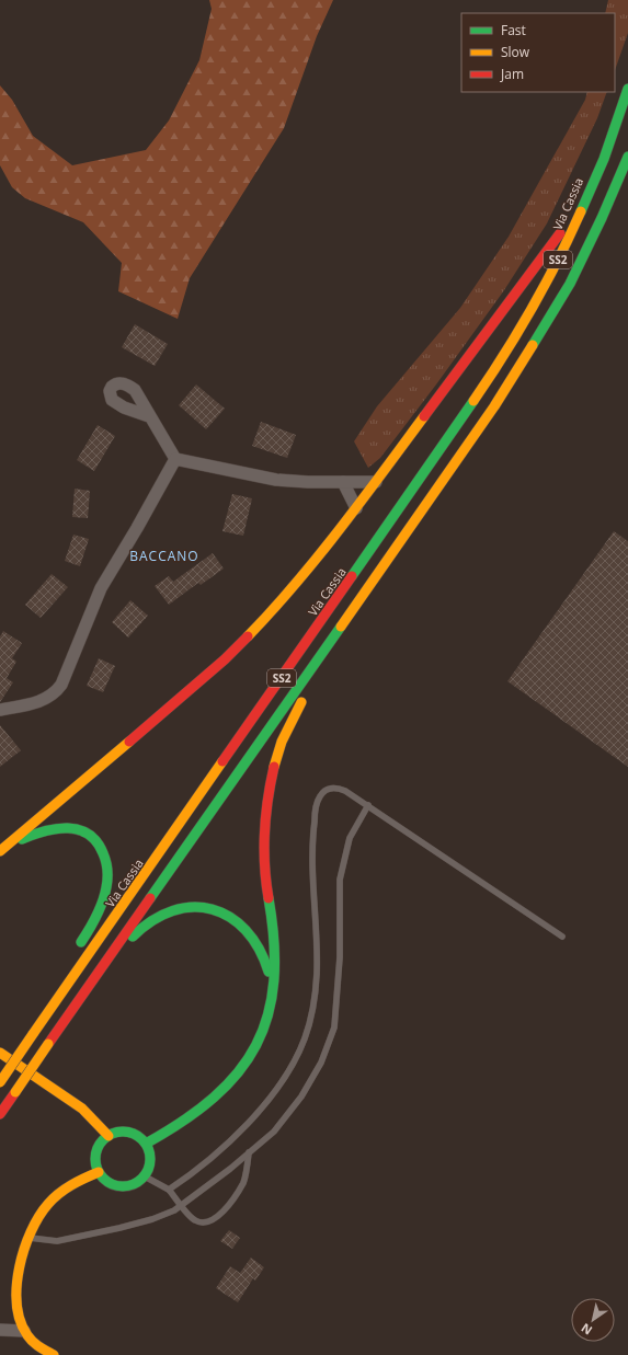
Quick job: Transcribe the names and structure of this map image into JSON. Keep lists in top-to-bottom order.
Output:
{
  "streets": {
    "main road": ["Via Cassia", "SS2"]
  },
  "districts": ["BACCANO"],
  "legend": ["Fast", "Slow", "Jam"],
  "north": "bottom left"
}
